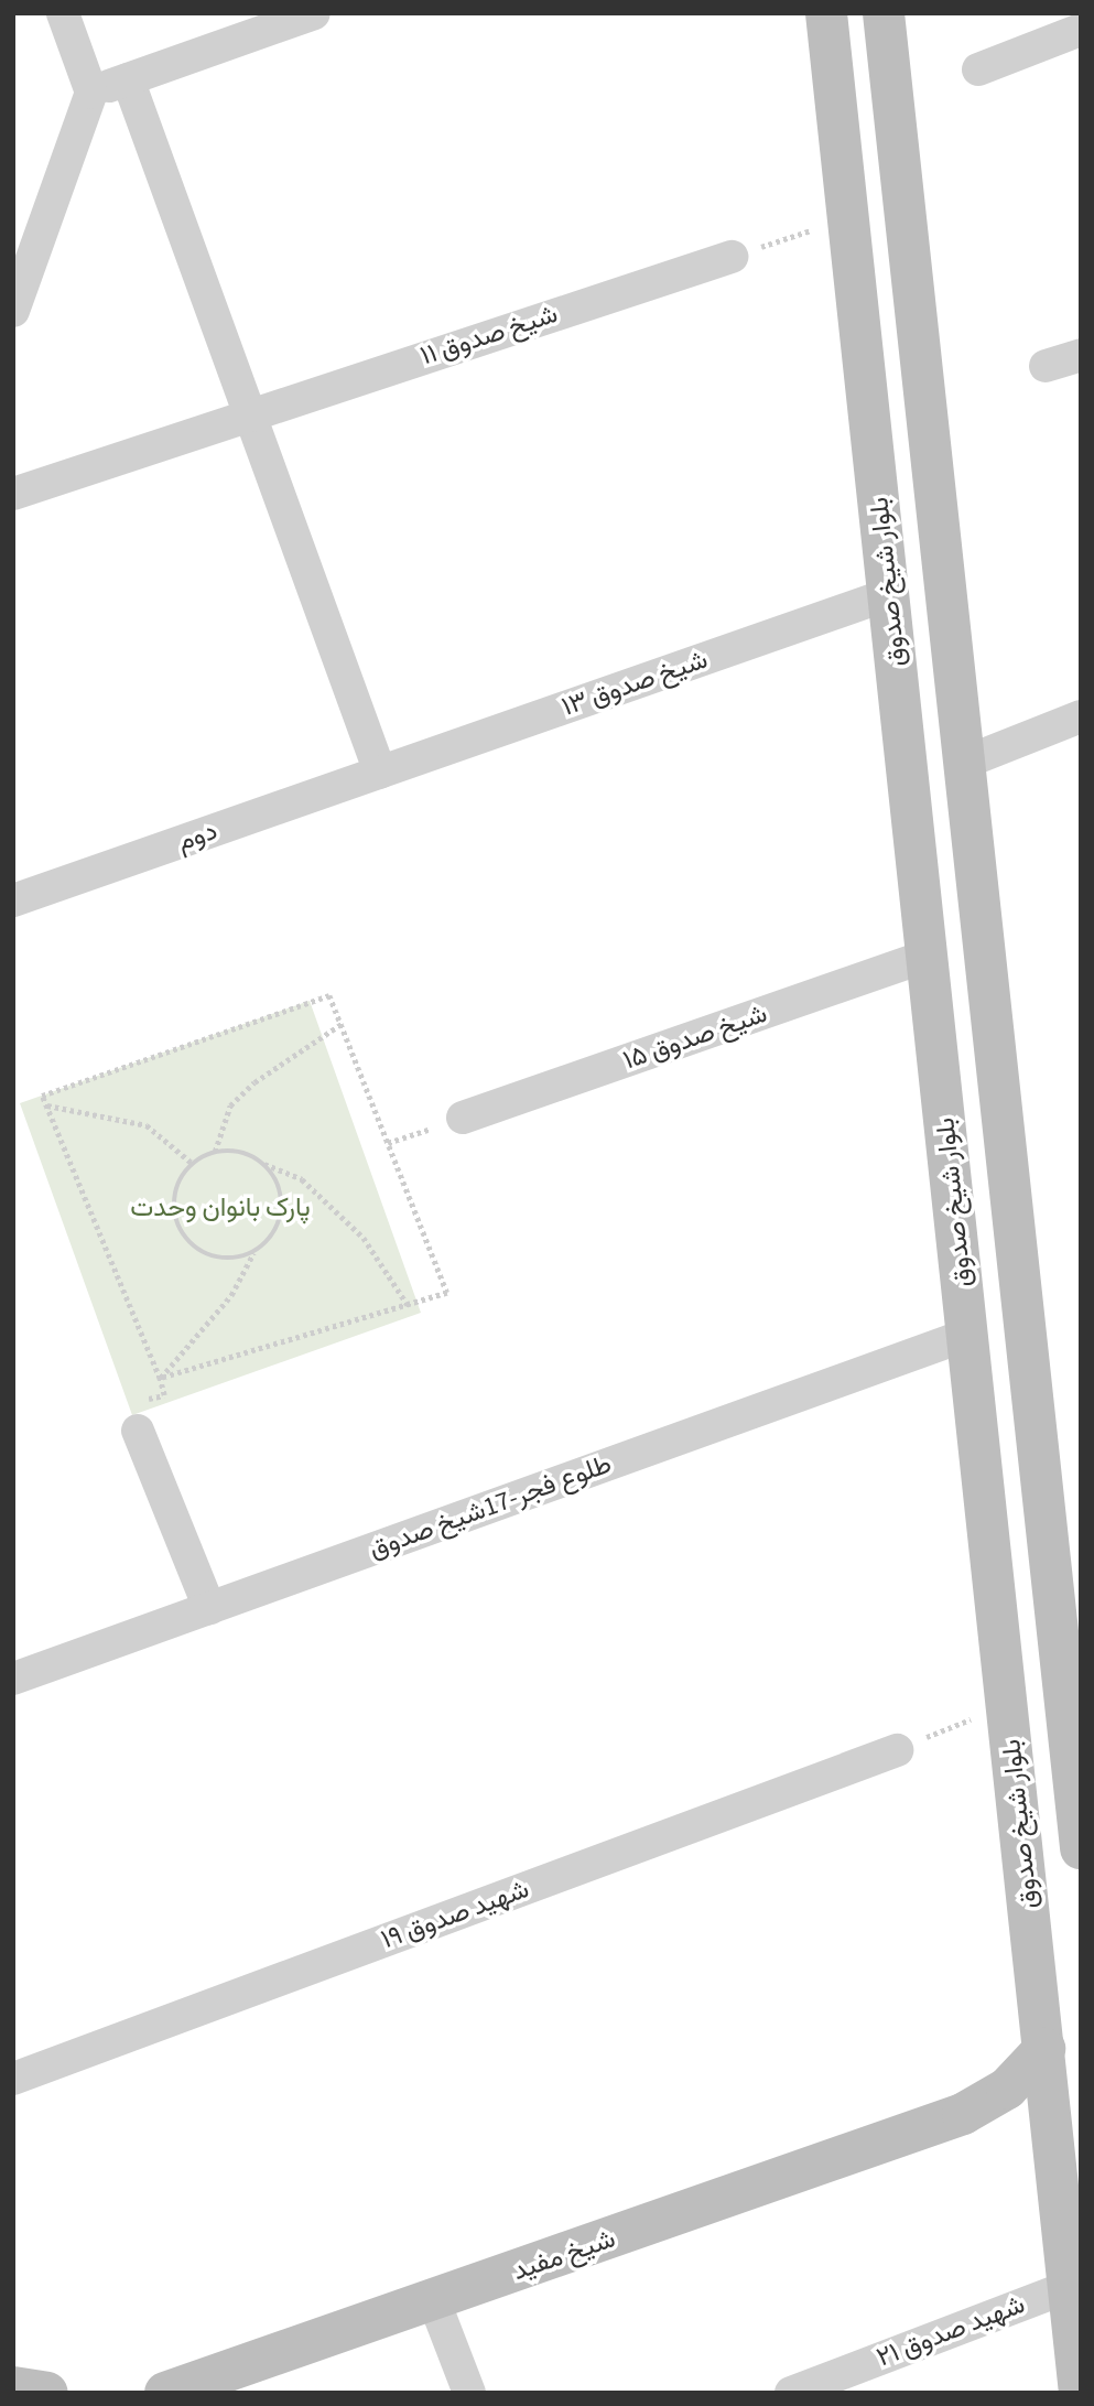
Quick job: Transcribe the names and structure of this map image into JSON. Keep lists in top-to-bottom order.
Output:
{
  "streets": {
    "street": [
      "شیخ صدوق ۱۱",
      "بلوار شیخ صدوق",
      "شیخ صدوق ۱۳",
      "دوم",
      "شیخ صدوق ۱۵",
      "طلوع فجر-17شیخ صدوق",
      "شهید صدوق ۱۹",
      "شیخ مفید",
      "شهید صدوق ۲۱"
    ]
  },
  "crossings": [
    ["بلوار شیخ صدوق", "شیخ صدوق ۱۳"],
    ["بلوار شیخ صدوق", "شیخ صدوق ۱۵"],
    ["بلوار شیخ صدوق", "طلوع فجر-17شیخ صدوق"],
    ["بلوار شیخ صدوق", "شیخ مفید"],
    ["بلوار شیخ صدوق", "شهید صدوق ۲۱"],
    ["شیخ صدوق ۱۳", "دوم"]
  ],
  "parks": ["پارک بانوان وحدت"]
}
